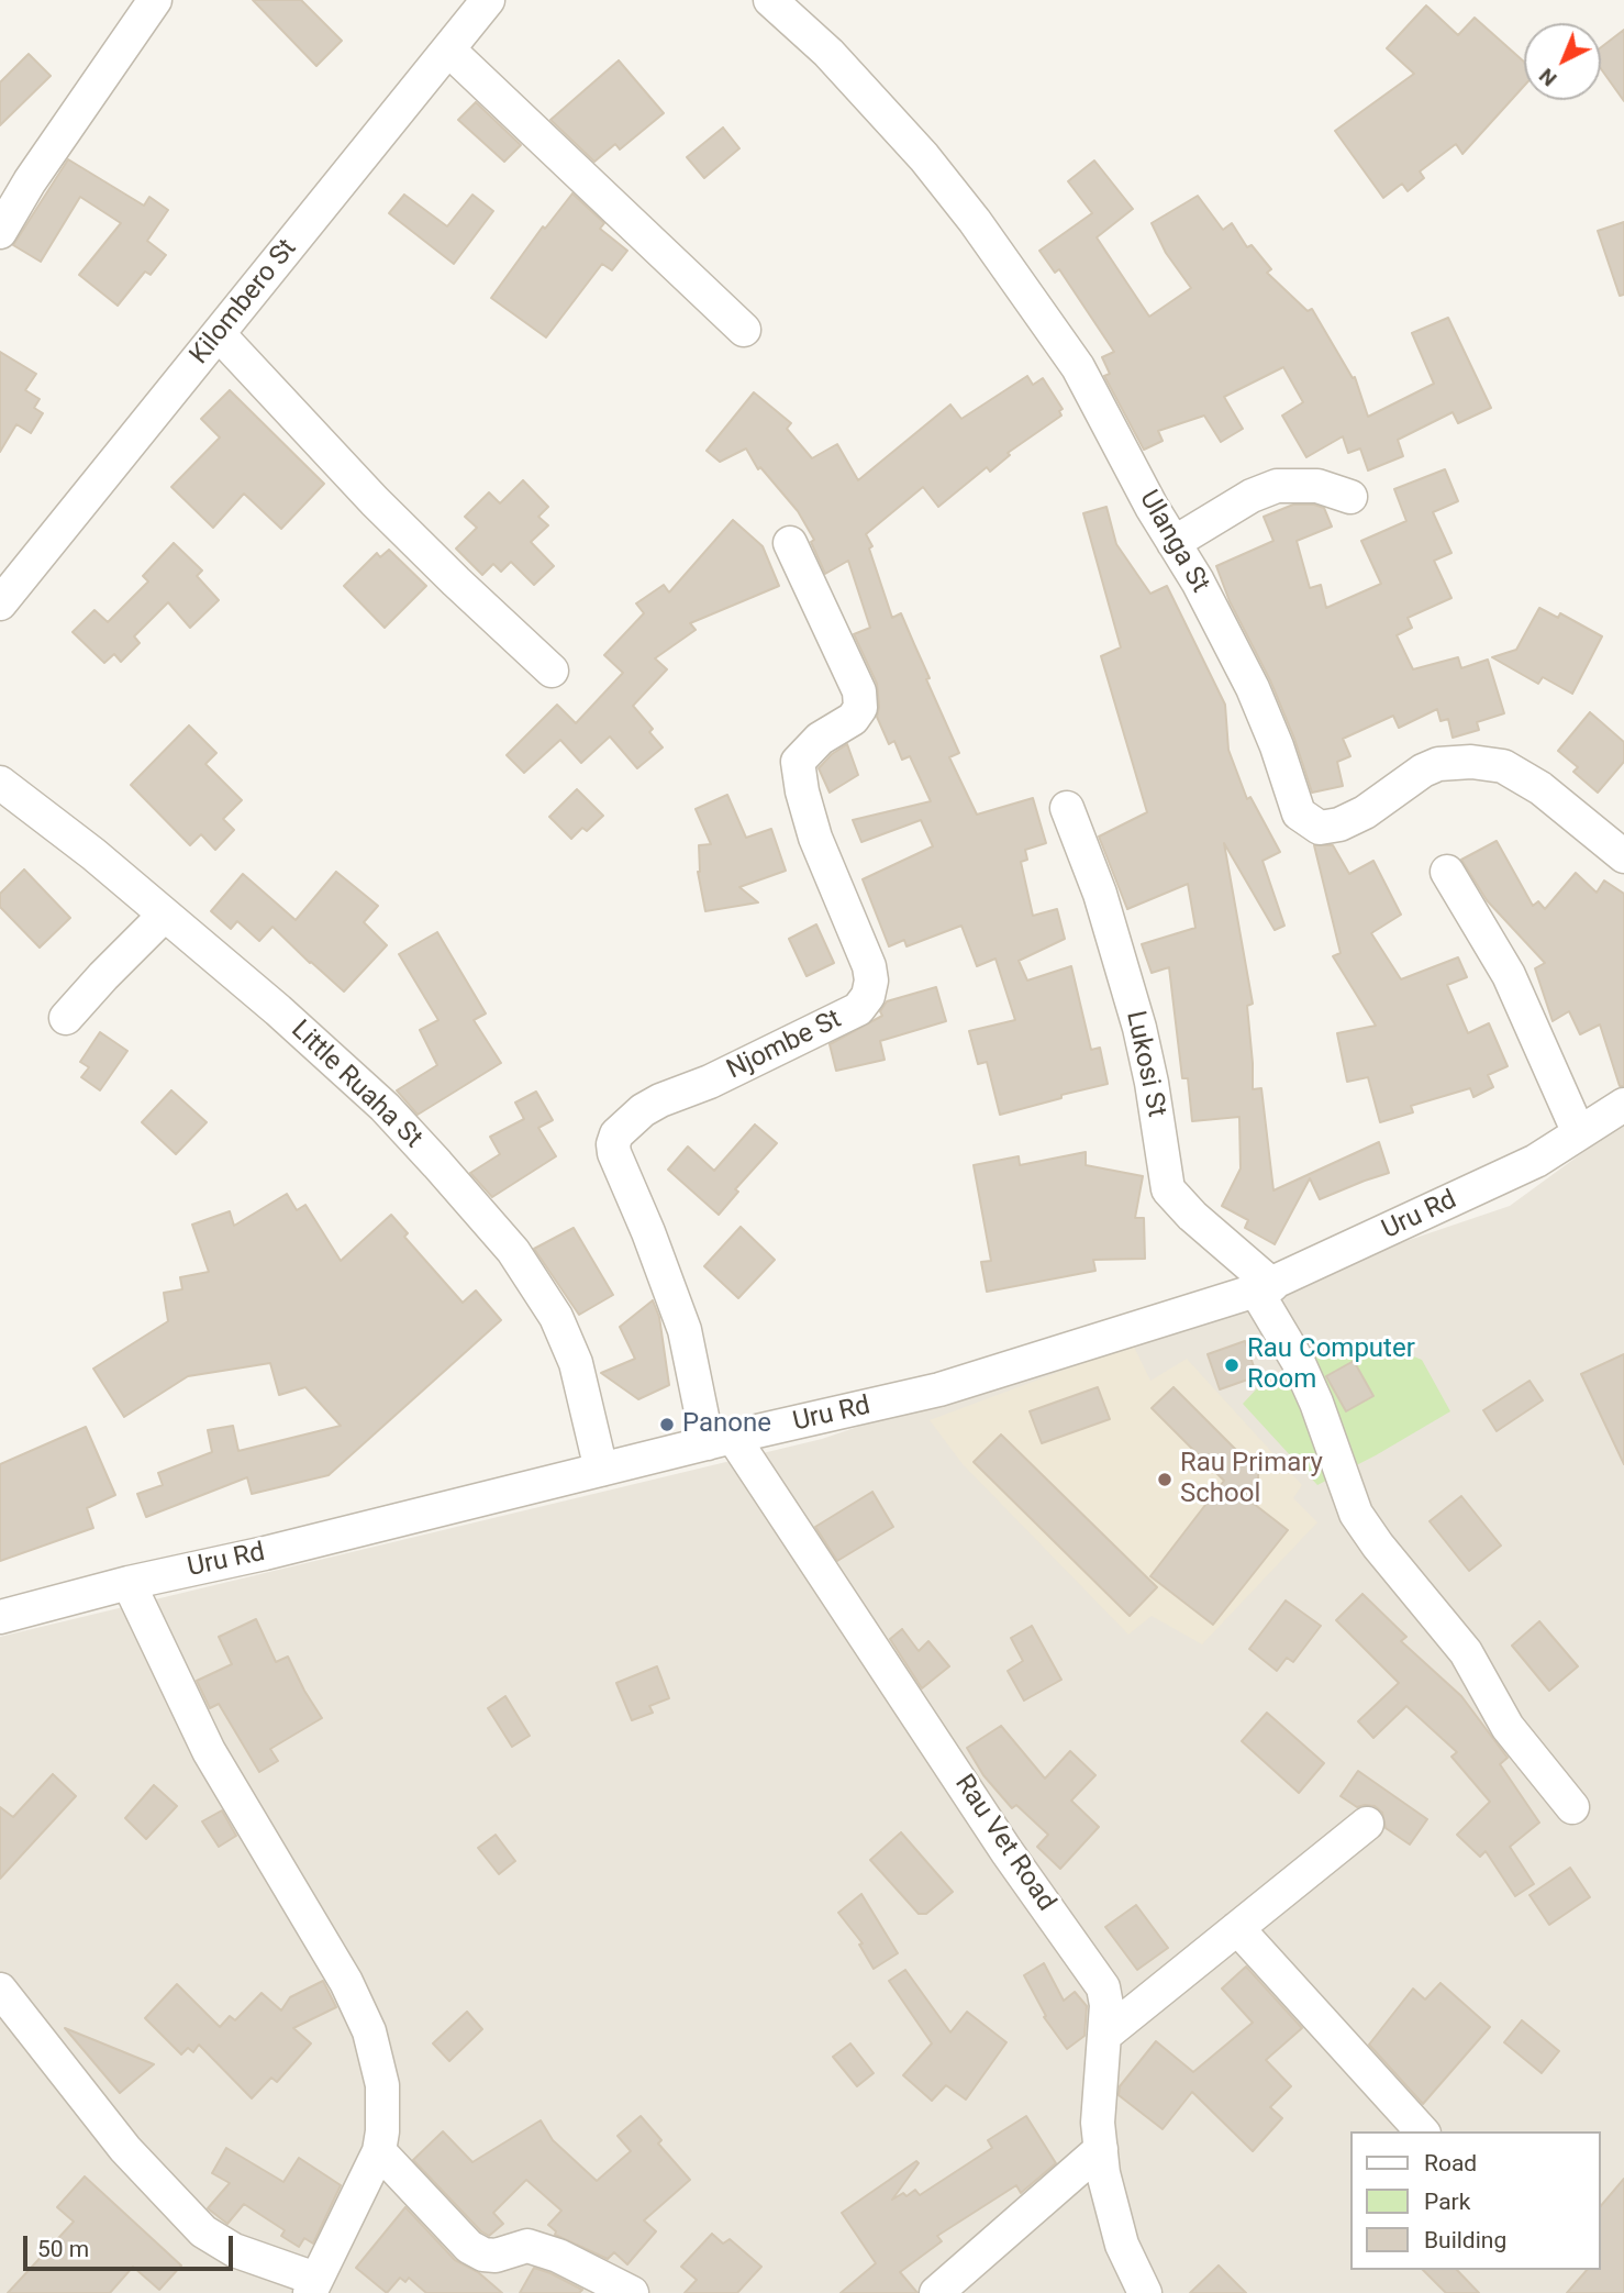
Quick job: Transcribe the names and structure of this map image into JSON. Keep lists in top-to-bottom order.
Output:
{
  "streets": {
    "street": [
      "Kilombero St",
      "Ulanga St",
      "Njombe St",
      "Lukosi St",
      "Little Ruaha St",
      "Uru Rd",
      "Rau Vet Road"
    ]
  },
  "crossings": [
    ["Njombe St", "Uru Rd"],
    ["Njombe St", "Rau Vet Road"],
    ["Lukosi St", "Uru Rd"],
    ["Little Ruaha St", "Uru Rd"],
    ["Uru Rd", "Rau Vet Road"]
  ],
  "places": ["Rau Computer Room", "Panone", "Rau Primary School"],
  "legend": ["Road", "Park", "Building"],
  "scale_bar": "50 m",
  "north": "bottom left"
}
